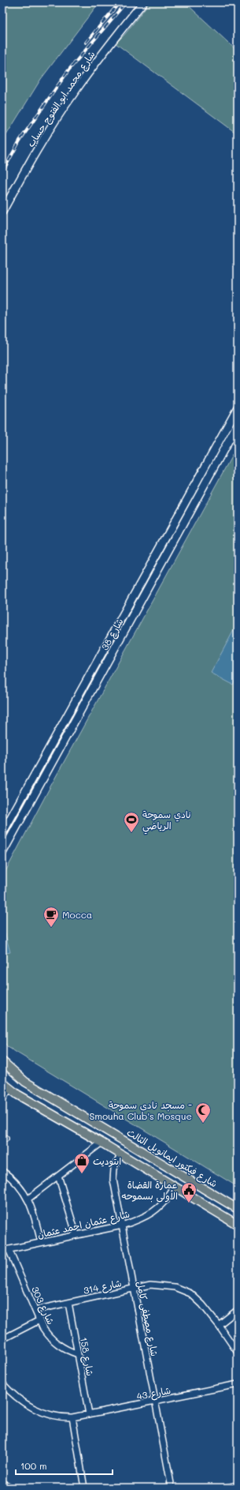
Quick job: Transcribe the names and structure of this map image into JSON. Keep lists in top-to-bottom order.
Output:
{
  "streets": {
    "main road": ["شارع فيكتور ايمانويل الثالث"],
    "street": [
      "شارع محمد ابو الفتوح حساب",
      "شارع 38",
      "شارع عثمان احمد عثمان",
      "شارع 314",
      "شارع 303",
      "شارع مصطفى كامل",
      "شارع 158",
      "شارع 43"
    ]
  },
  "crossings": [
    ["شارع عثمان احمد عثمان", "شارع 303"],
    ["شارع عثمان احمد عثمان", "شارع مصطفى كامل"],
    ["شارع 314", "شارع 303"],
    ["شارع 314", "شارع مصطفى كامل"],
    ["شارع 314", "شارع 158"],
    ["شارع 303", "شارع 158"],
    ["شارع مصطفى كامل", "شارع 43"],
    ["شارع 158", "شارع 43"]
  ],
  "places": {
    "sports": ["نادي سموحة الرياضي"],
    "cafe": ["Mocca"],
    "mosque": ["مسجد نادى سموحة - Smouha Club's Mosque"],
    "shop": ["ابتوديت"],
    "public building": ["عمارة القضاة الأولى بسموحه"]
  },
  "scale_bar": "100 m"
}
